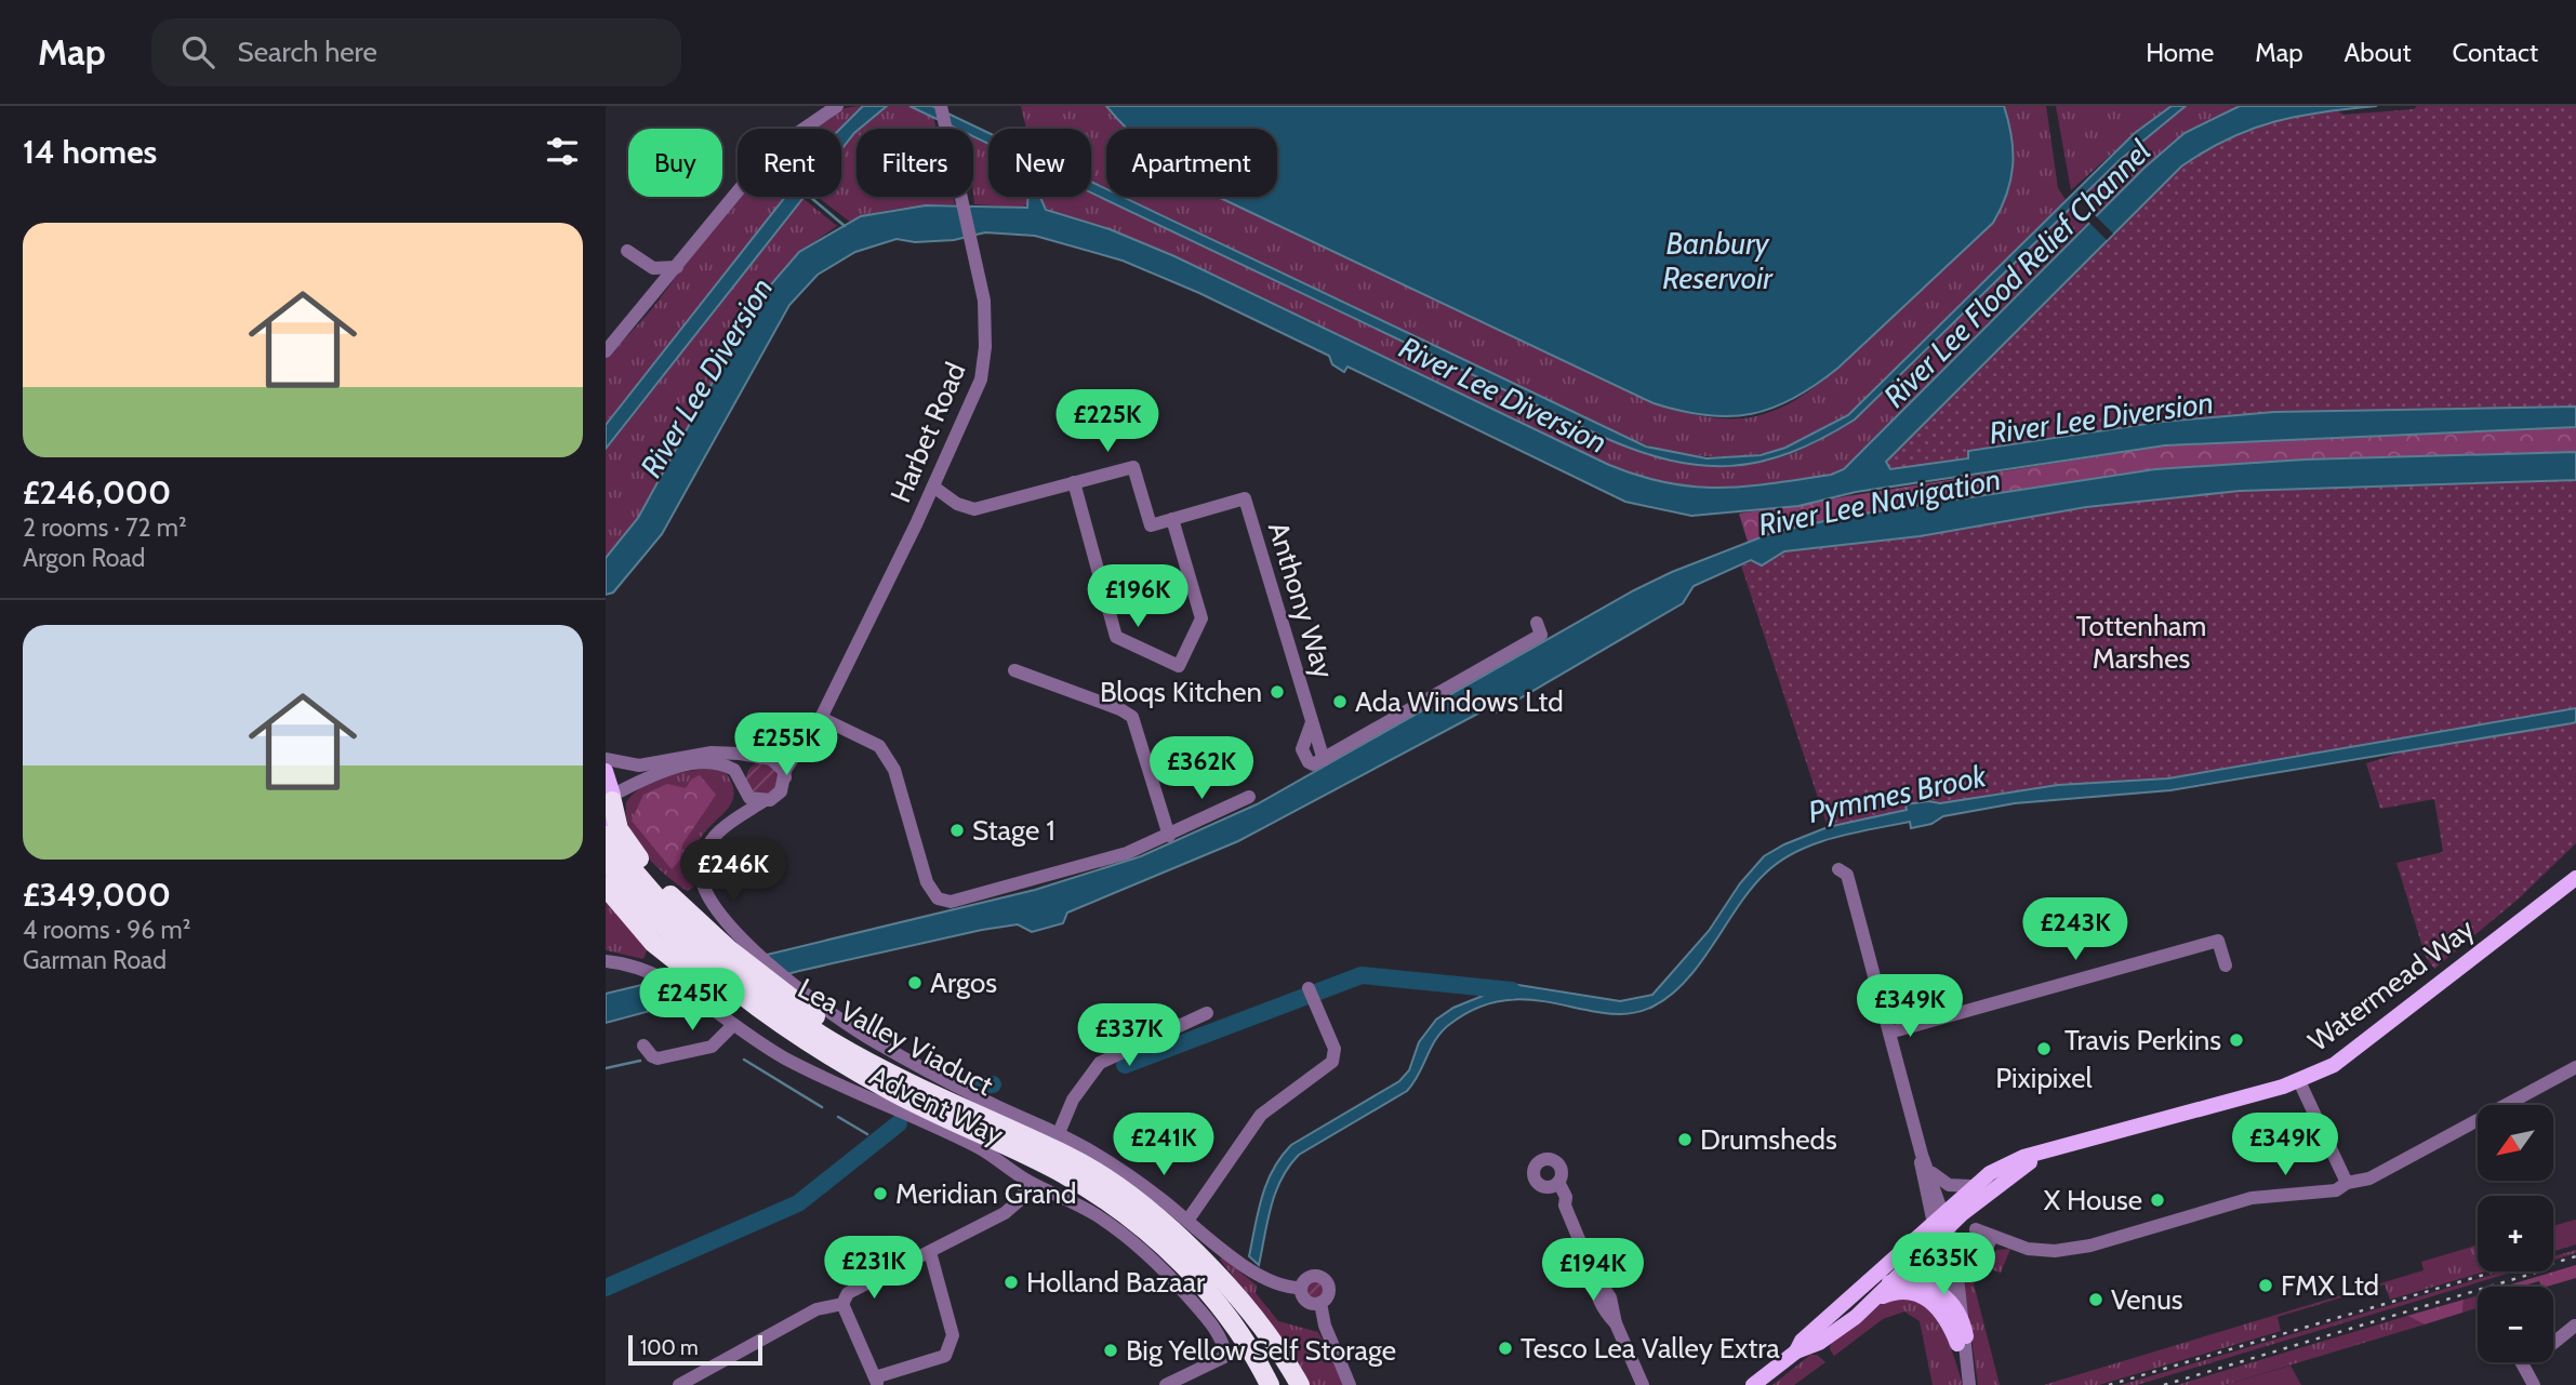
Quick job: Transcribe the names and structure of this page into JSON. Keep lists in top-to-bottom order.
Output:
{
  "streets": {
    "highway": ["Lea Valley Viaduct"],
    "main road": ["Watermead Way"],
    "street": ["Harbet Road", "Anthony Way", "Advent Way"]
  },
  "crossings": [
    ["Lea Valley Viaduct", "Advent Way"]
  ],
  "water": [
    "Banbury Reservoir",
    "River Lee Flood Relief Channel",
    "River Lee Diversion",
    "River Lee Navigation",
    "Pymmes Brook"
  ],
  "parks": ["Tottenham Marshes"],
  "places": [
    "Bloqs Kitchen",
    "Ada Windows Ltd",
    "Stage 1",
    "Argos",
    "Travis Perkins",
    "Pixipixel",
    "Drumsheds",
    "Meridian Grand",
    "X House",
    "Holland Bazaar",
    "FMX Ltd",
    "Venus",
    "Tesco Lea Valley Extra",
    "Big Yellow Self Storage"
  ],
  "scale_bar": "100 m",
  "north": "bottom left",
  "page": {
    "header": "Map",
    "search": "Search here",
    "nav": [
      "Home",
      "Map",
      "About",
      "Contact"
    ],
    "heading": "14 homes",
    "chip": [
      "Buy",
      "Rent",
      "Filters",
      "New",
      "Apartment"
    ],
    "list": [
      {
        "name": "£246,000",
        "note": "2 rooms · 72 m² · Argon Road"
      },
      {
        "name": "£349,000",
        "note": "4 rooms · 96 m² · Garman Road"
      }
    ],
    "price": [
      "£225K",
      "£196K",
      "£255K",
      "£362K",
      "£246K",
      "£243K",
      "£245K",
      "£349K",
      "£337K",
      "£241K",
      "£349K",
      "£635K",
      "£231K",
      "£194K"
    ],
    "map_buttons": ["+", "−"],
    "scale": "100 m"
  }
}
